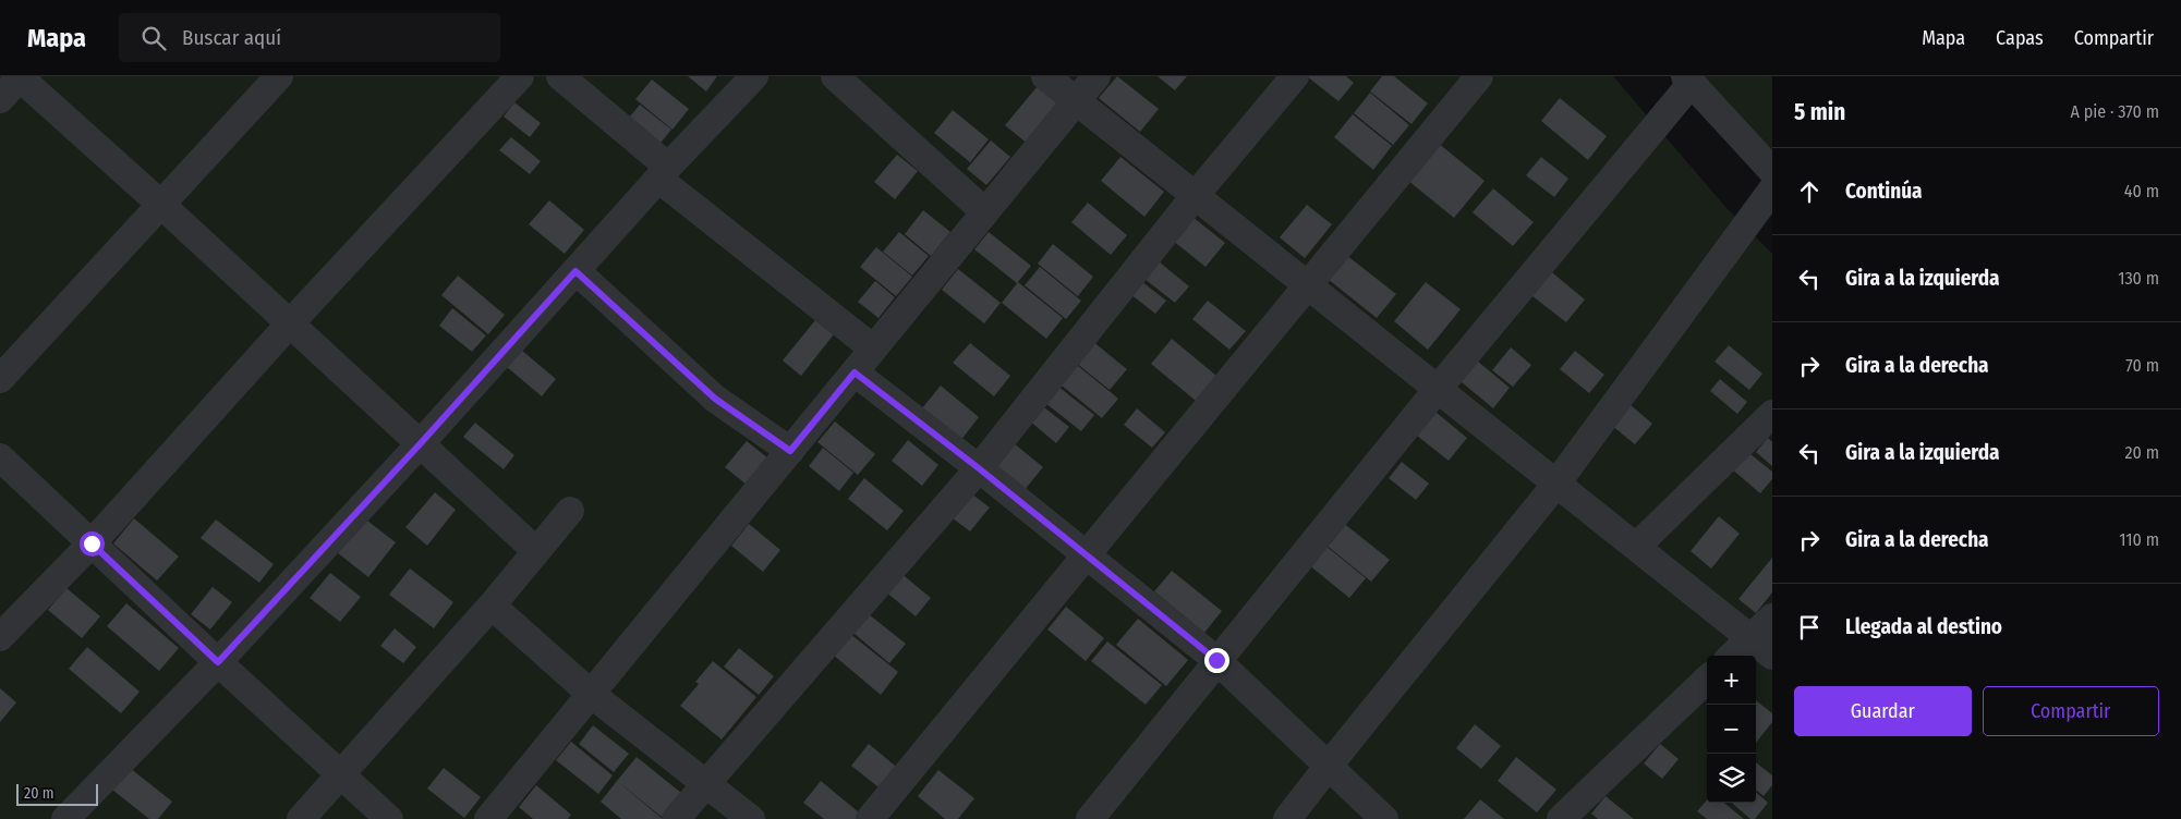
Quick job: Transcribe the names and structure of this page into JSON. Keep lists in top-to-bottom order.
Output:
{
  "scale_bar": "20 m",
  "page": {
    "header": "Mapa",
    "search": "Buscar aquí",
    "nav": ["Mapa", "Capas", "Compartir"],
    "heading": ["5 min", "A pie · 370 m"],
    "list": [
      ["Continúa", "40 m"],
      ["Gira a la izquierda", "130 m"],
      ["Gira a la derecha", "70 m"],
      ["Gira a la izquierda", "20 m"],
      ["Gira a la derecha", "110 m"],
      "Llegada al destino"
    ],
    "map_buttons": ["+", "−"],
    "buttons": ["Guardar", "Compartir"],
    "scale": "20 m"
  }
}
